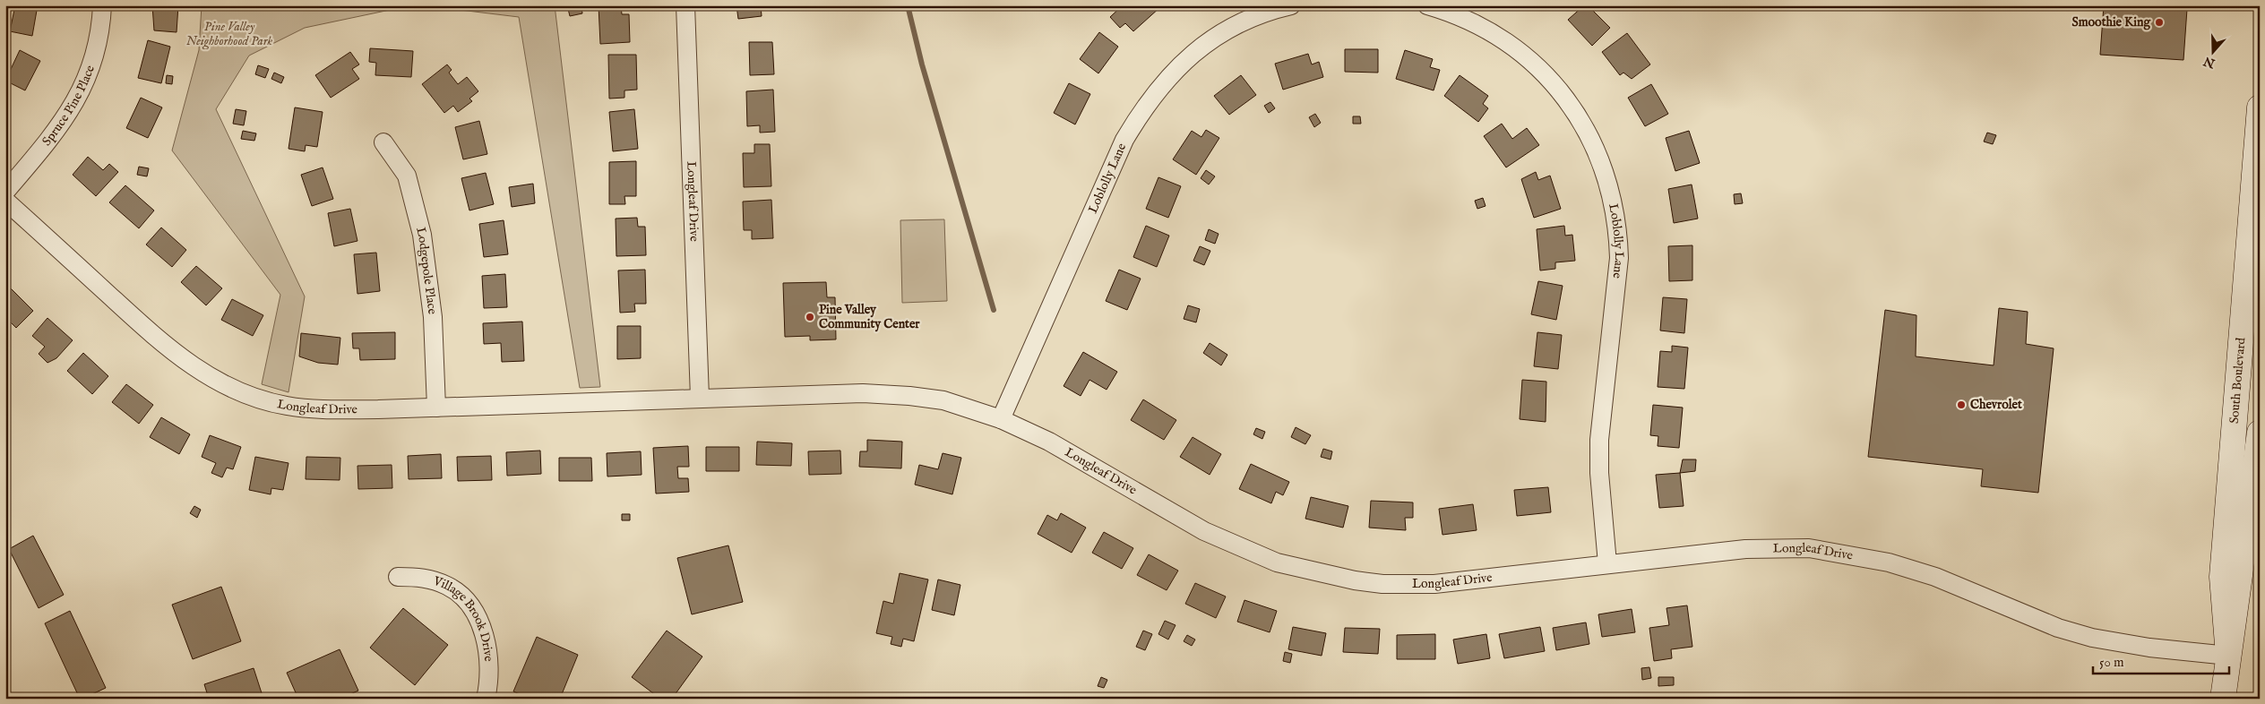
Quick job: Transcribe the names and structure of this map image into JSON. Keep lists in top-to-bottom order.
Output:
{
  "streets": {
    "main road": ["South Boulevard"],
    "street": [
      "Spruce Pine Place",
      "Loblolly Lane",
      "Longleaf Drive",
      "Lodgepole Place",
      "Village Brook Drive"
    ]
  },
  "crossings": [
    ["Loblolly Lane", "Longleaf Drive"],
    ["Longleaf Drive", "Lodgepole Place"],
    ["Longleaf Drive", "South Boulevard"]
  ],
  "parks": ["Pine Valley Neighborhood Park"],
  "places": ["Smoothie King", "Pine Valley Community Center", "Chevrolet"],
  "scale_bar": "50 m",
  "north": "bottom"
}
